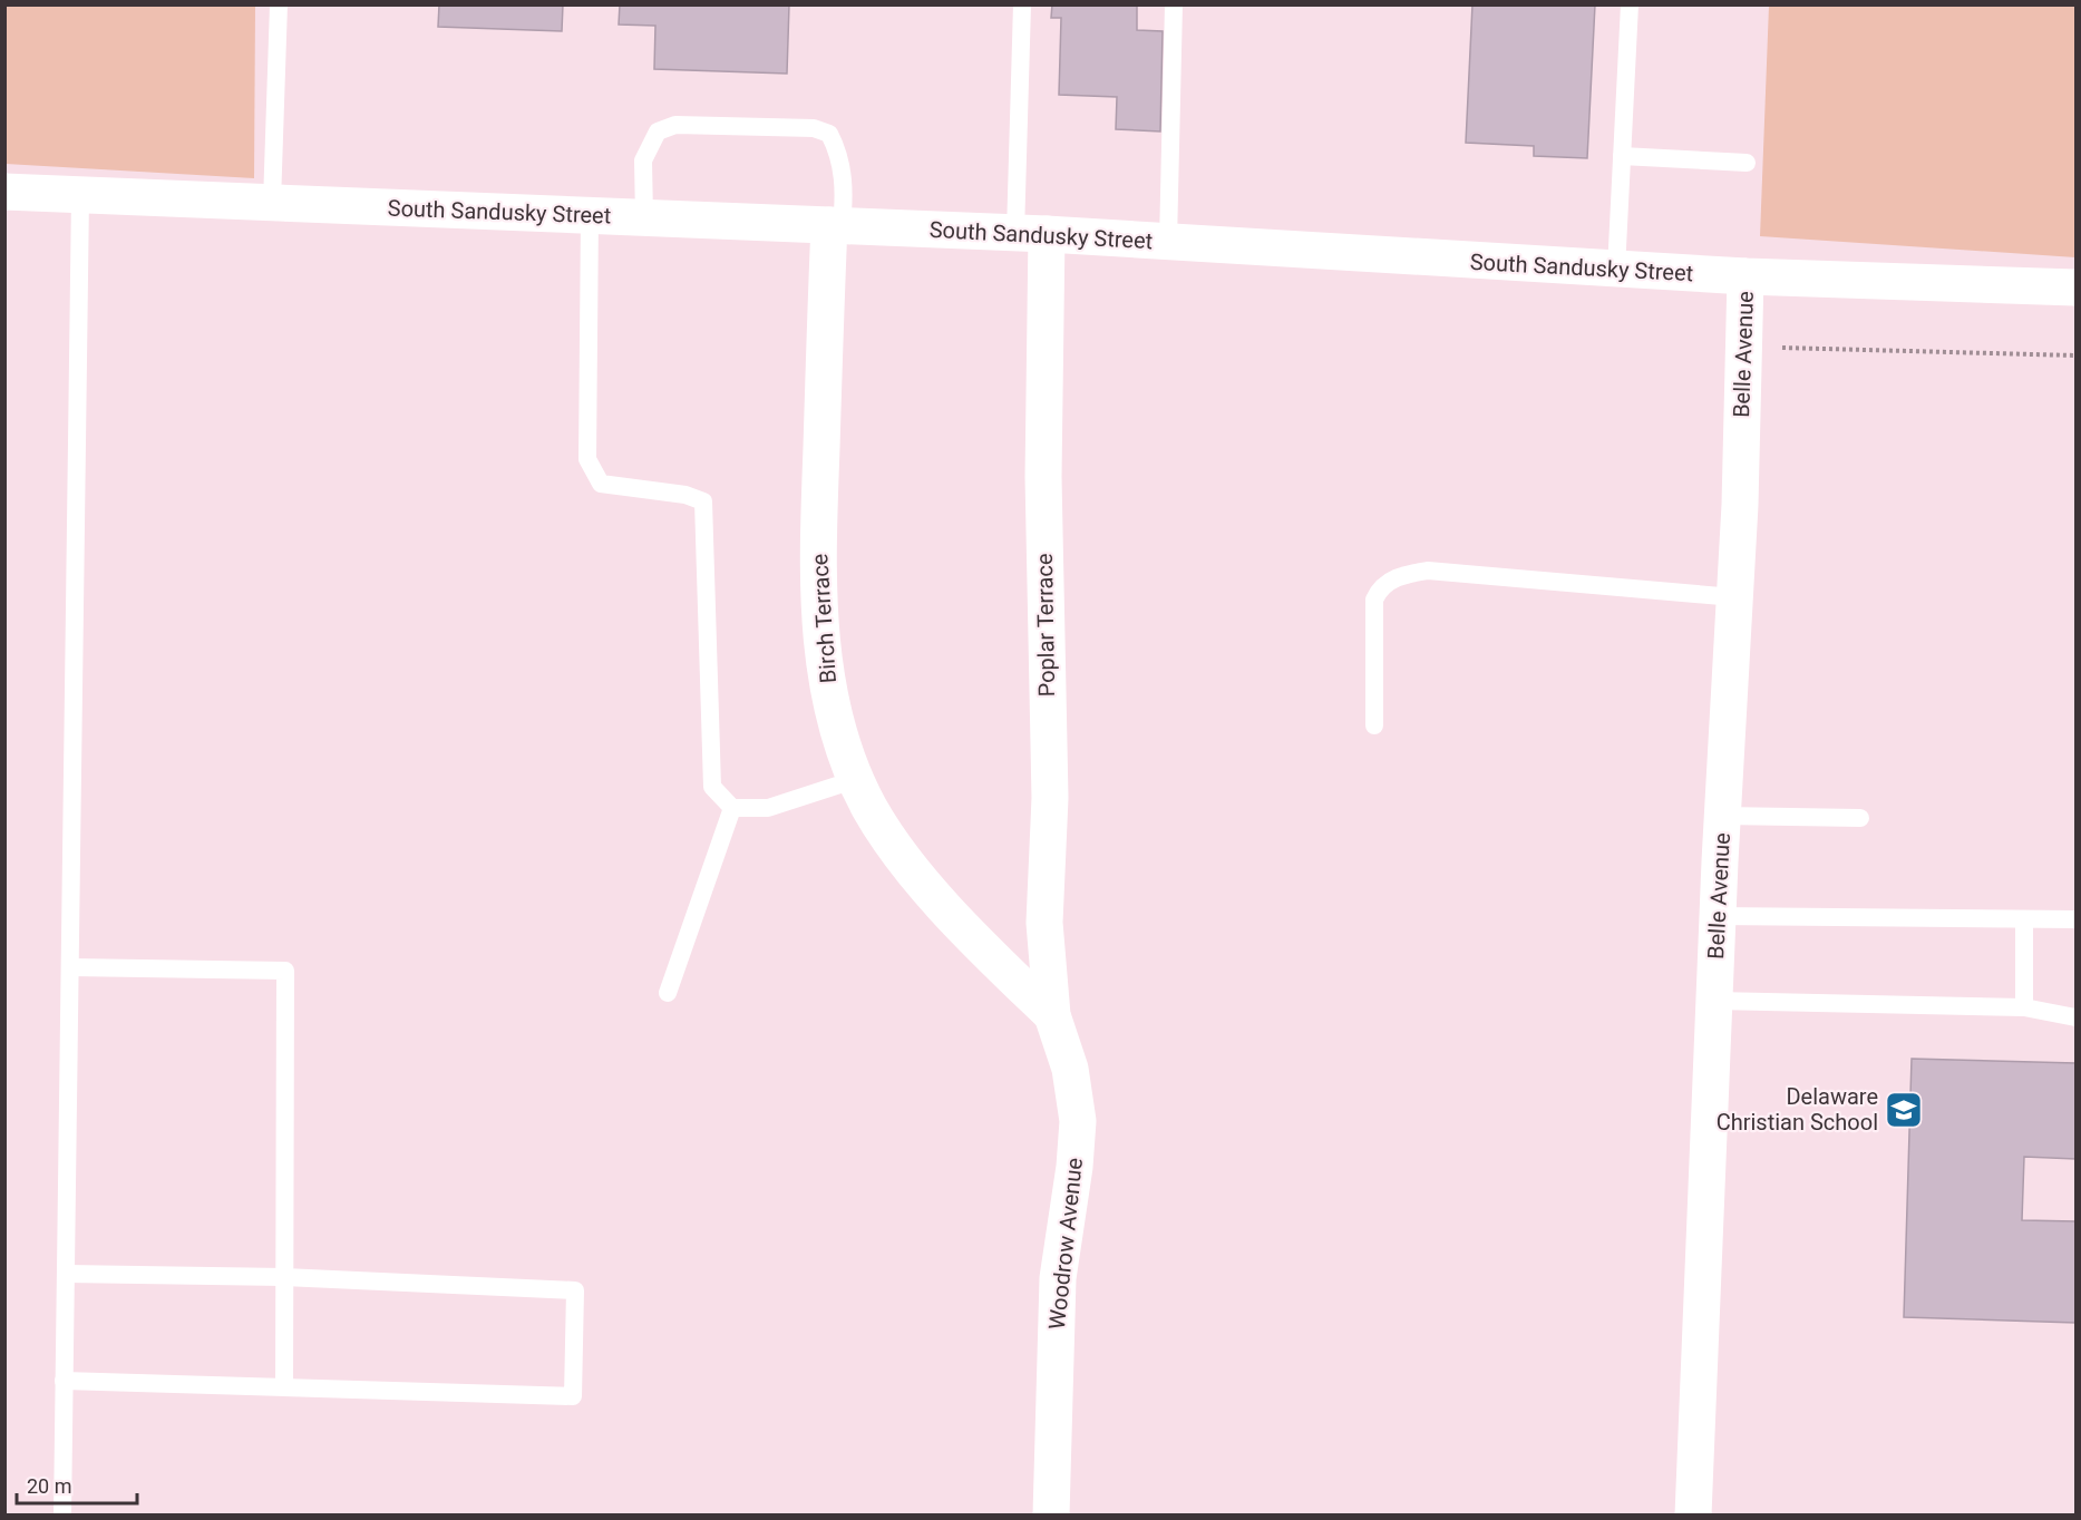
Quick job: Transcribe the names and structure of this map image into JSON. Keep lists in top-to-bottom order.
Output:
{
  "streets": {
    "street": [
      "South Sandusky Street",
      "Belle Avenue",
      "Birch Terrace",
      "Poplar Terrace",
      "Woodrow Avenue"
    ]
  },
  "crossings": [
    ["South Sandusky Street", "Belle Avenue"],
    ["South Sandusky Street", "Birch Terrace"],
    ["South Sandusky Street", "Poplar Terrace"],
    ["Birch Terrace", "Poplar Terrace"],
    ["Birch Terrace", "Woodrow Avenue"],
    ["Poplar Terrace", "Woodrow Avenue"]
  ],
  "places": {
    "school or university": ["Delaware Christian School"]
  },
  "scale_bar": "20 m"
}
